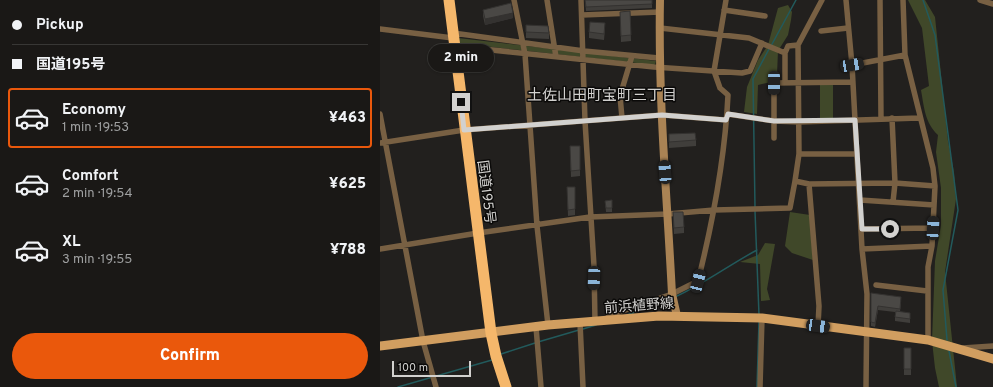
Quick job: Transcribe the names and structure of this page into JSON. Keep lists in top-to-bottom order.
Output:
{
  "streets": {
    "highway": ["国道195号"],
    "main road": ["前浜植野線"]
  },
  "crossings": [
    ["国道195号", "前浜植野線"]
  ],
  "districts": ["土佐山田町宝町三丁目"],
  "scale_bar": "100 m",
  "page": {
    "banner": ["Pickup", "国道195号"],
    "bubble": "2 min",
    "list": [
      {
        "name": "Economy",
        "note": "1 min · 19:53",
        "value": "¥463"
      },
      {
        "name": "Comfort",
        "note": "2 min · 19:54",
        "value": "¥625"
      },
      {
        "name": "XL",
        "note": "3 min · 19:55",
        "value": "¥788"
      }
    ],
    "buttons": "Confirm",
    "scale": "100 m"
  }
}
